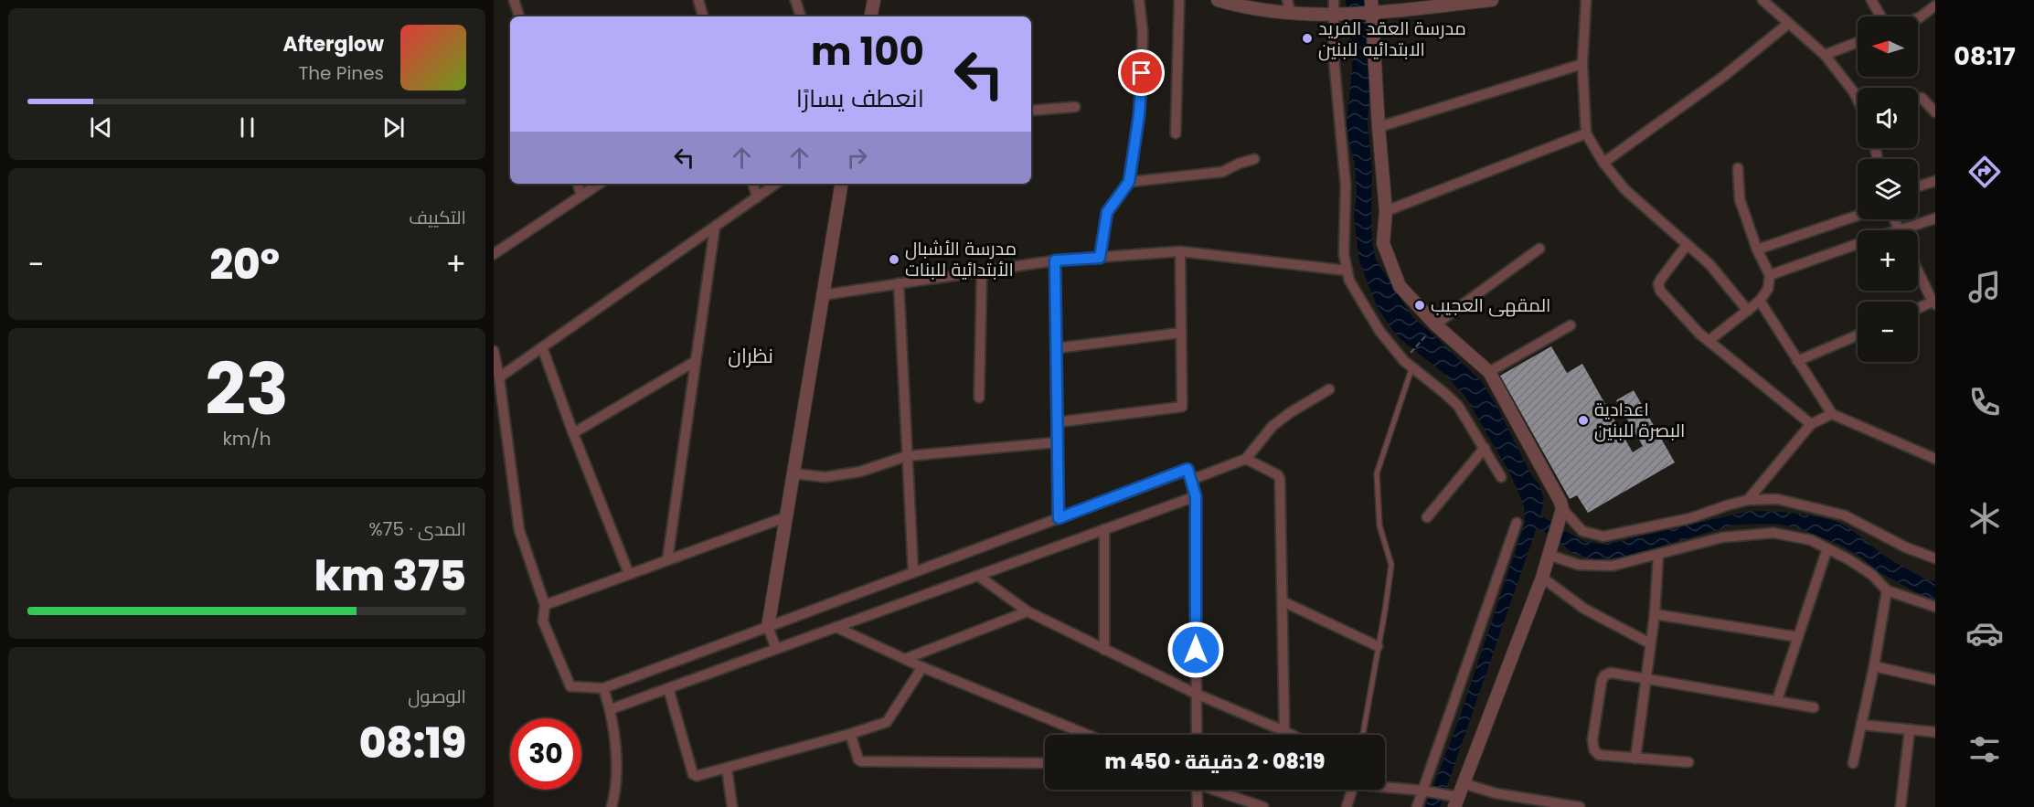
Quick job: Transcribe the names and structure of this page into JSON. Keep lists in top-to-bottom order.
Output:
{
  "districts": ["نظران"],
  "places": [
    "مدرسة العقد الفريد الابتدائيه للبنين",
    "مدرسة الأشبال الأبتدائية للبنات",
    "المقهى العجيب",
    "اعدادية البصرة للبنين"
  ],
  "north": "left",
  "page": {
    "tabs": "08:17",
    "map_buttons": ["+", "−"],
    "turn": ["100 m", "انعطف يسارًا"],
    "song": ["Afterglow", "The Pines"],
    "tile": [
      "التكييف",
      ["23", "km/h"],
      ["المدى · 75%", "375 km"],
      ["الوصول", "08:19"]
    ],
    "heat": ["−", "20°", "+"],
    "limit": "30",
    "trip": "08:19 · 2 دقيقة · 450 m"
  }
}
